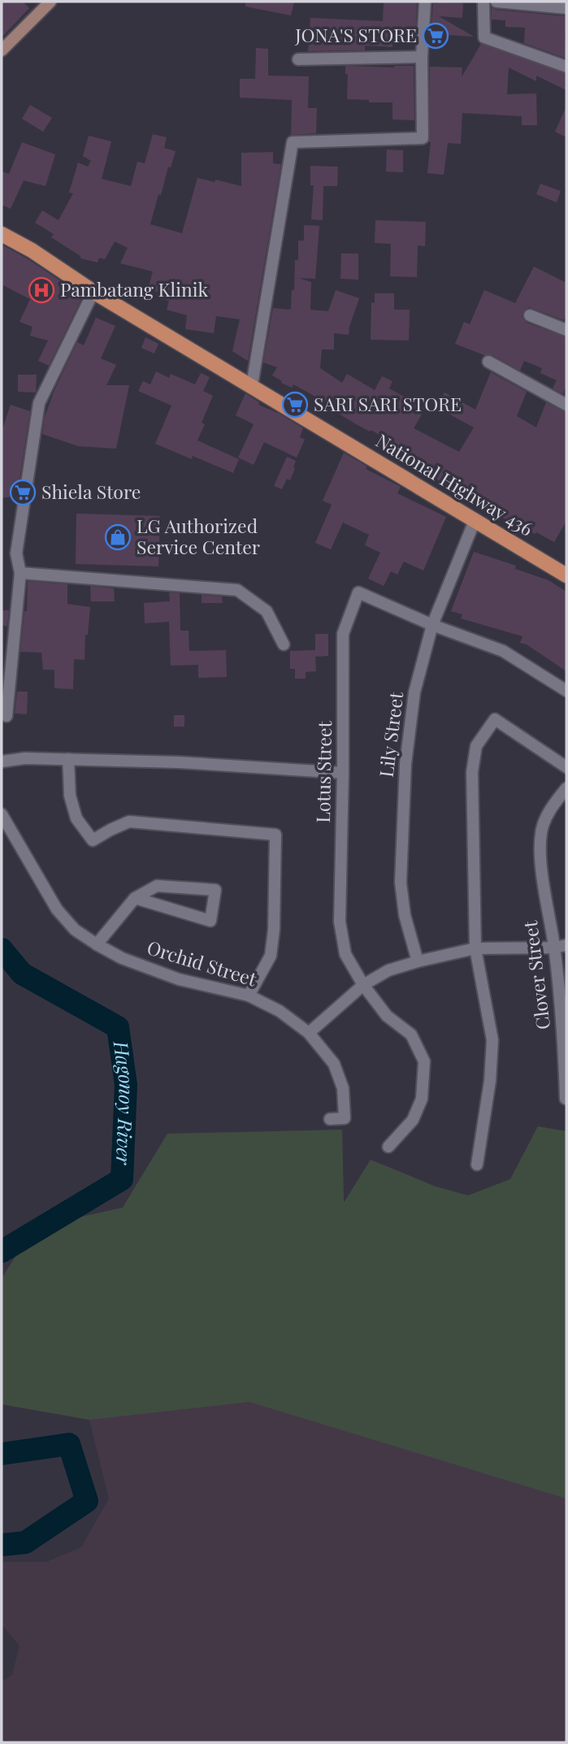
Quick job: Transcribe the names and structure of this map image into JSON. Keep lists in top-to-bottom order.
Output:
{
  "streets": {
    "main road": ["National Highway 436"],
    "street": [
      "Lily Street",
      "Lotus Street",
      "Orchid Street",
      "Clover Street"
    ]
  },
  "crossings": [
    ["National Highway 436", "Lily Street"],
    ["Lily Street", "Lotus Street"]
  ],
  "water": ["Hagonoy River"],
  "places": {
    "supermarket": ["JONA'S STORE", "SARI SARI STORE", "Shiela Store"],
    "hospital": ["Pambatang Klinik"],
    "shop": ["LG Authorized Service Center"]
  }
}
